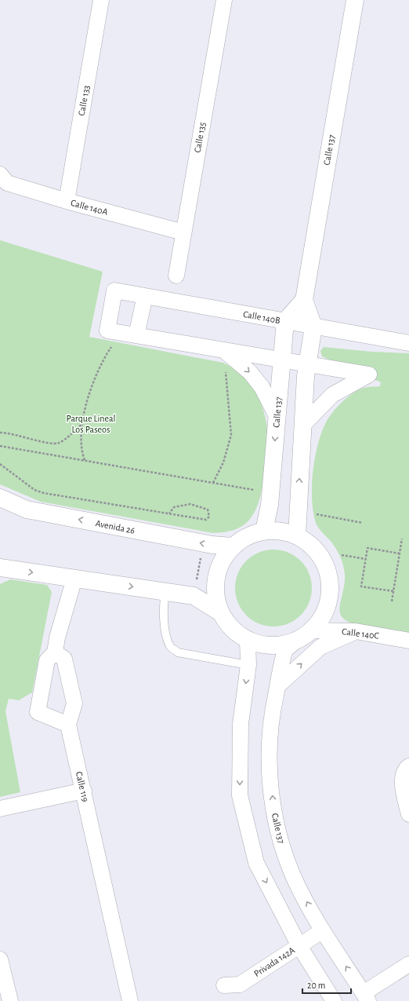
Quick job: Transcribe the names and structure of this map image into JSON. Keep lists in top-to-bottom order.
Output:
{
  "streets": {
    "street": [
      "Calle 133",
      "Calle 135",
      "Calle 137",
      "Calle 140A",
      "Calle 140B",
      "Avenida 26",
      "Calle 140C",
      "Calle 119",
      "Privada 142A"
    ]
  },
  "crossings": [
    ["Calle 133", "Calle 140A"],
    ["Calle 135", "Calle 140A"],
    ["Calle 137", "Calle 140B"],
    ["Calle 137", "Privada 142A"]
  ],
  "parks": ["Parque Lineal Los Paseos"],
  "scale_bar": "20 m"
}
